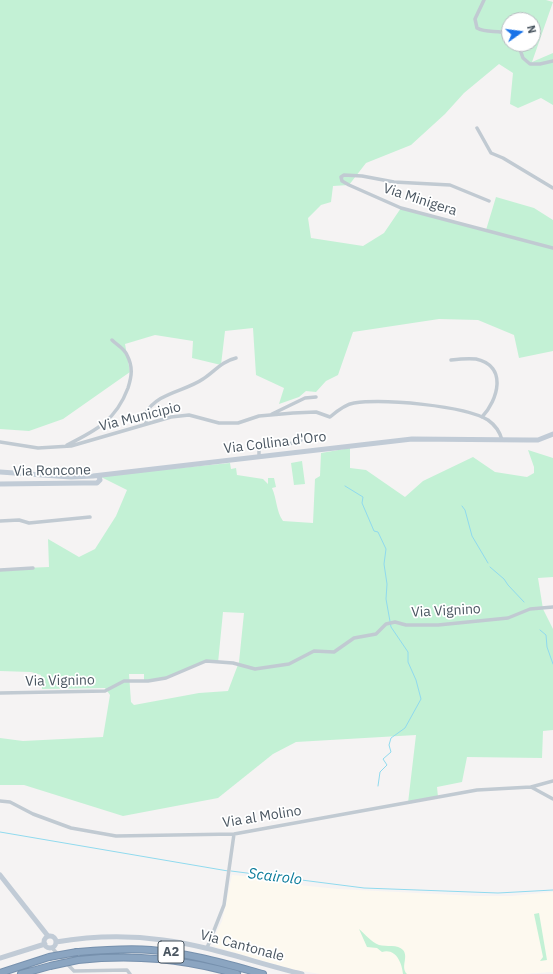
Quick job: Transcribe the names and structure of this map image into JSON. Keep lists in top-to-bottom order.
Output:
{
  "streets": {
    "highway": ["A2"],
    "street": [
      "Via Minigera",
      "Via Municipio",
      "Via Collina d'Oro",
      "Via Roncone",
      "Via Vignino",
      "Via al Molino",
      "Via Cantonale"
    ]
  },
  "crossings": [
    ["Via Collina d'Oro", "Via Roncone"]
  ],
  "water": ["Scairolo"],
  "north": "right"
}
